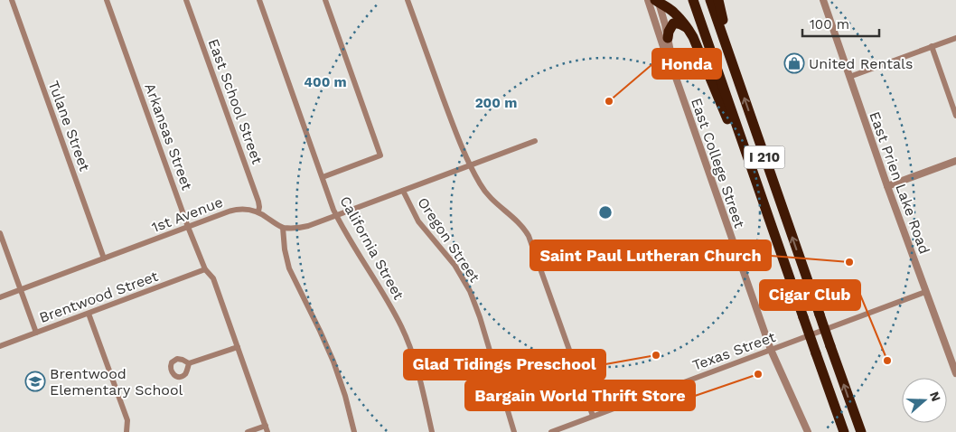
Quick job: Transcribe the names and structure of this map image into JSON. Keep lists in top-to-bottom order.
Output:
{
  "streets": {
    "highway": ["I 210"],
    "street": [
      "East School Street",
      "Tulane Street",
      "Arkansas Street",
      "East College Street",
      "East Prien Lake Road",
      "1st Avenue",
      "Oregon Street",
      "California Street",
      "Brentwood Street",
      "Texas Street"
    ]
  },
  "crossings": [
    ["East School Street", "1st Avenue"],
    ["Tulane Street", "1st Avenue"],
    ["Arkansas Street", "1st Avenue"],
    ["Arkansas Street", "Brentwood Street"],
    ["East College Street", "Texas Street"],
    ["East Prien Lake Road", "Texas Street"]
  ],
  "places": {
    "shop": ["United Rentals"],
    "other": [
      "Honda",
      "Saint Paul Lutheran Church",
      "Glad Tidings Preschool",
      "Cigar Club",
      "Bargain World Thrift Store"
    ],
    "school or university": ["Brentwood Elementary School"]
  },
  "scale_bar": "100 m",
  "north": "right",
  "rings": ["400 m", "200 m"]
}
